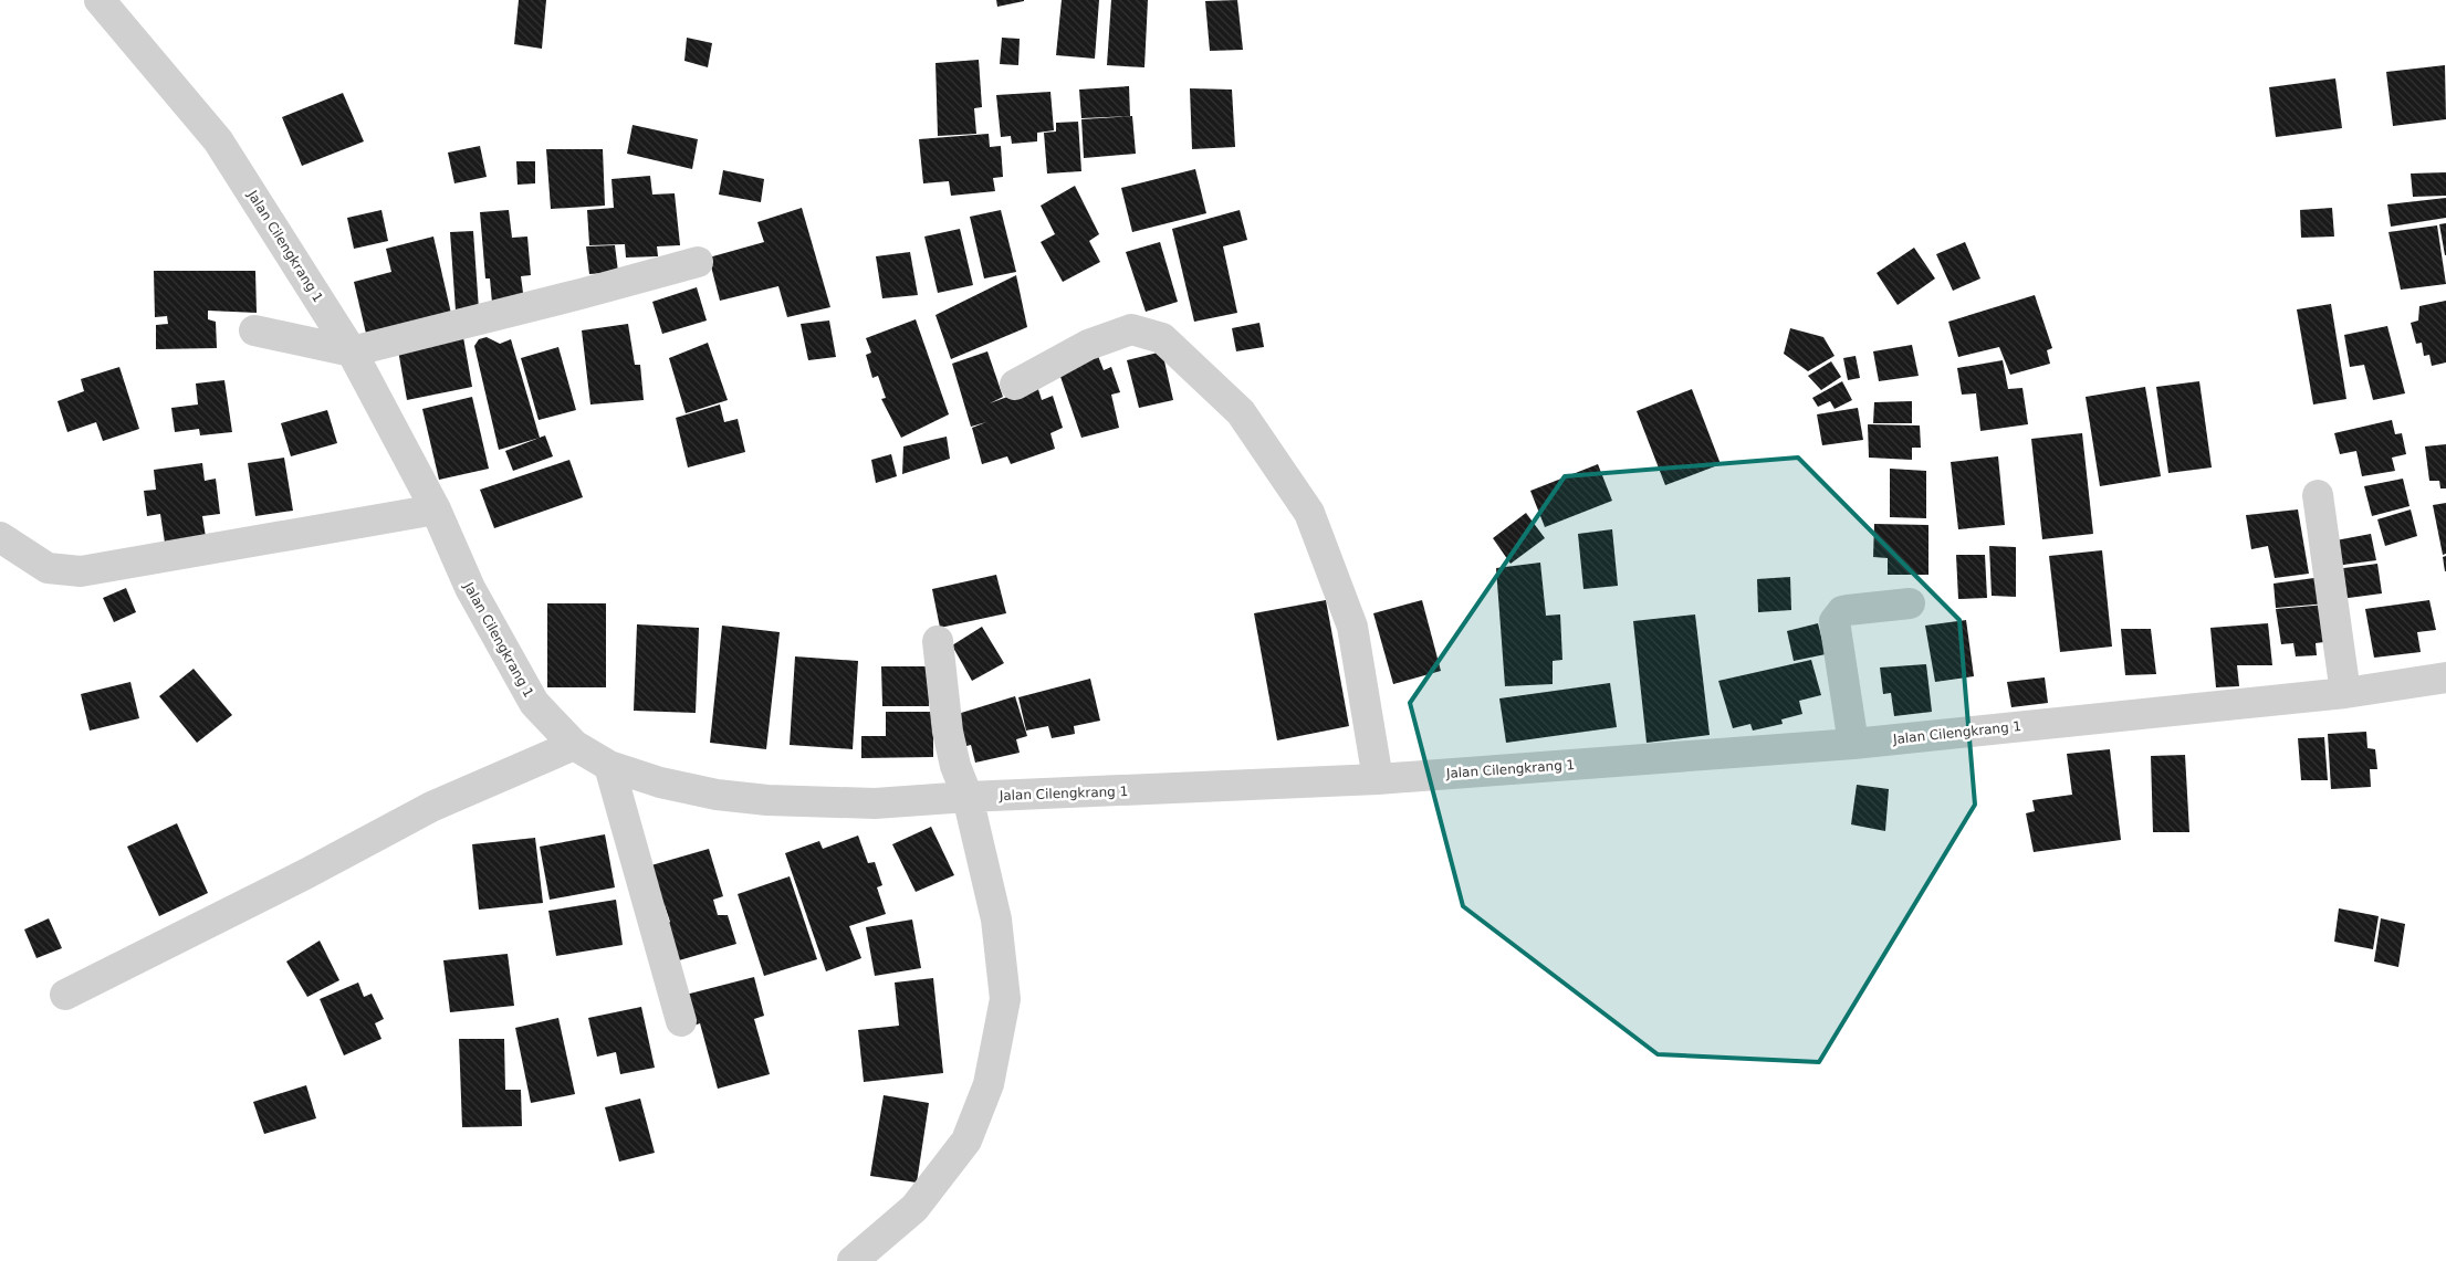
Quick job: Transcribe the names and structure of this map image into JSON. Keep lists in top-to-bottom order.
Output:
{
  "streets": {
    "street": ["Jalan Cilengkrang 1"]
  }
}
